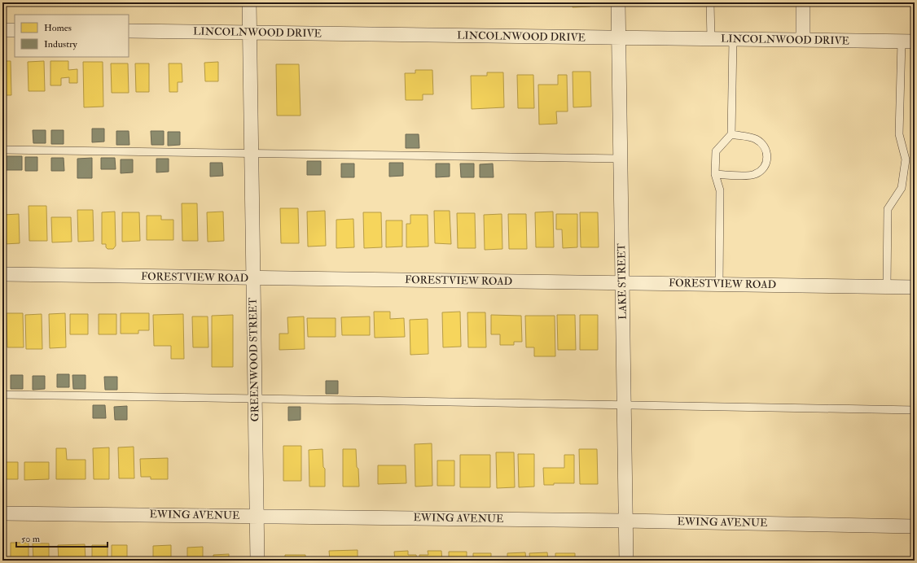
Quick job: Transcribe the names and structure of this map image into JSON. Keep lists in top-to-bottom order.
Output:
{
  "streets": {
    "street": [
      "LINCOLNWOOD DRIVE",
      "FORESTVIEW ROAD",
      "LAKE STREET",
      "GREENWOOD STREET",
      "EWING AVENUE"
    ]
  },
  "crossings": [
    ["LINCOLNWOOD DRIVE", "LAKE STREET"],
    ["LINCOLNWOOD DRIVE", "GREENWOOD STREET"],
    ["FORESTVIEW ROAD", "LAKE STREET"],
    ["FORESTVIEW ROAD", "GREENWOOD STREET"],
    ["LAKE STREET", "EWING AVENUE"],
    ["GREENWOOD STREET", "EWING AVENUE"]
  ],
  "legend": ["Homes", "Industry"],
  "scale_bar": "50 m"
}
